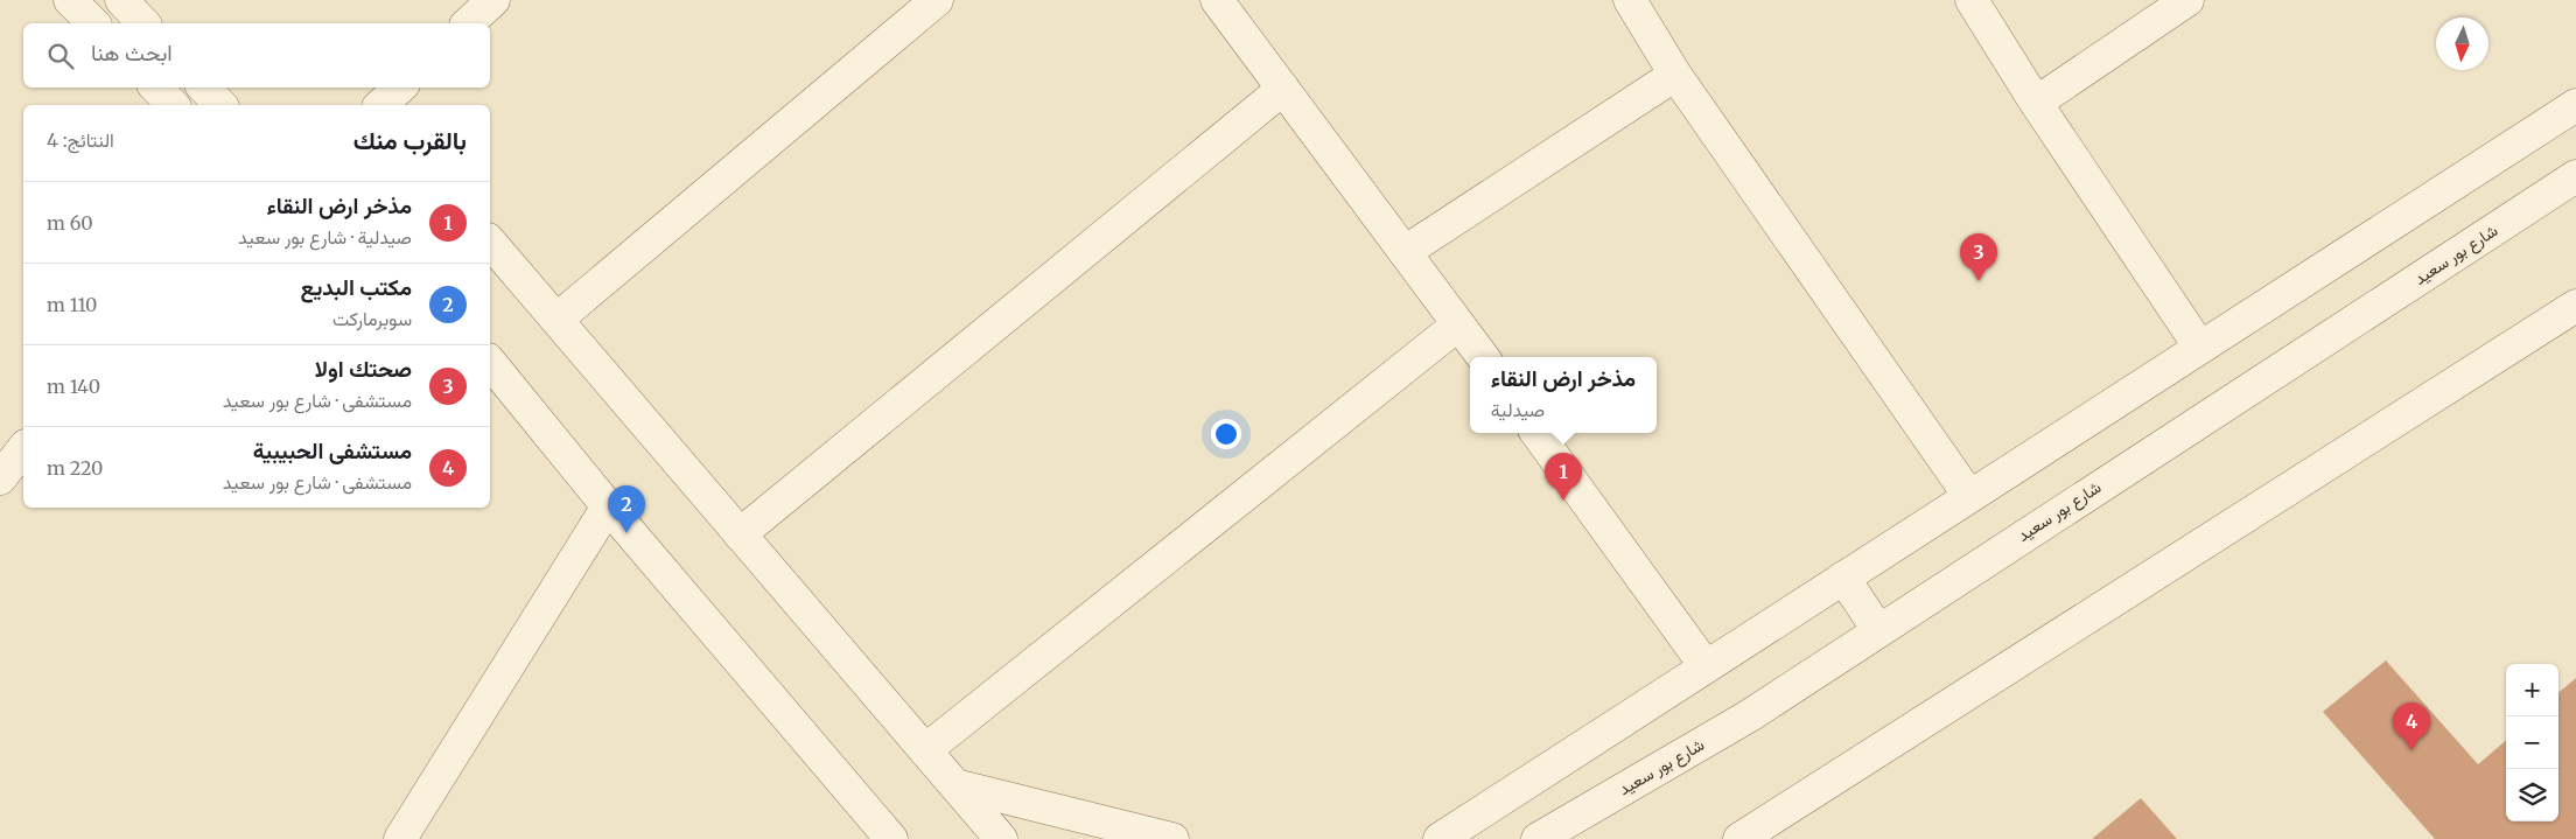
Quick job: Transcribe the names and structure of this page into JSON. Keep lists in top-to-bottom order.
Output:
{
  "streets": {
    "street": ["شارع بور سعيد"]
  },
  "north": "bottom",
  "page": {
    "search": "ابحث هنا",
    "heading": ["بالقرب منك", "النتائج: 4"],
    "list": [
      {
        "mark": "1",
        "name": "مذخر ارض النقاء",
        "note": "صيدلية · شارع بور سعيد",
        "value": "60 m"
      },
      {
        "mark": "2",
        "name": "مكتب البديع",
        "note": "سوبرماركت",
        "value": "110 m"
      },
      {
        "mark": "3",
        "name": "صحتك اولا",
        "note": "مستشفى · شارع بور سعيد",
        "value": "140 m"
      },
      {
        "mark": "4",
        "name": "مستشفى الحبيبية",
        "note": "مستشفى · شارع بور سعيد",
        "value": "220 m"
      }
    ],
    "pins": [
      "3",
      "1",
      "2",
      "4"
    ],
    "popup": ["مذخر ارض النقاء", "صيدلية"],
    "map_buttons": ["+", "−"]
  }
}
